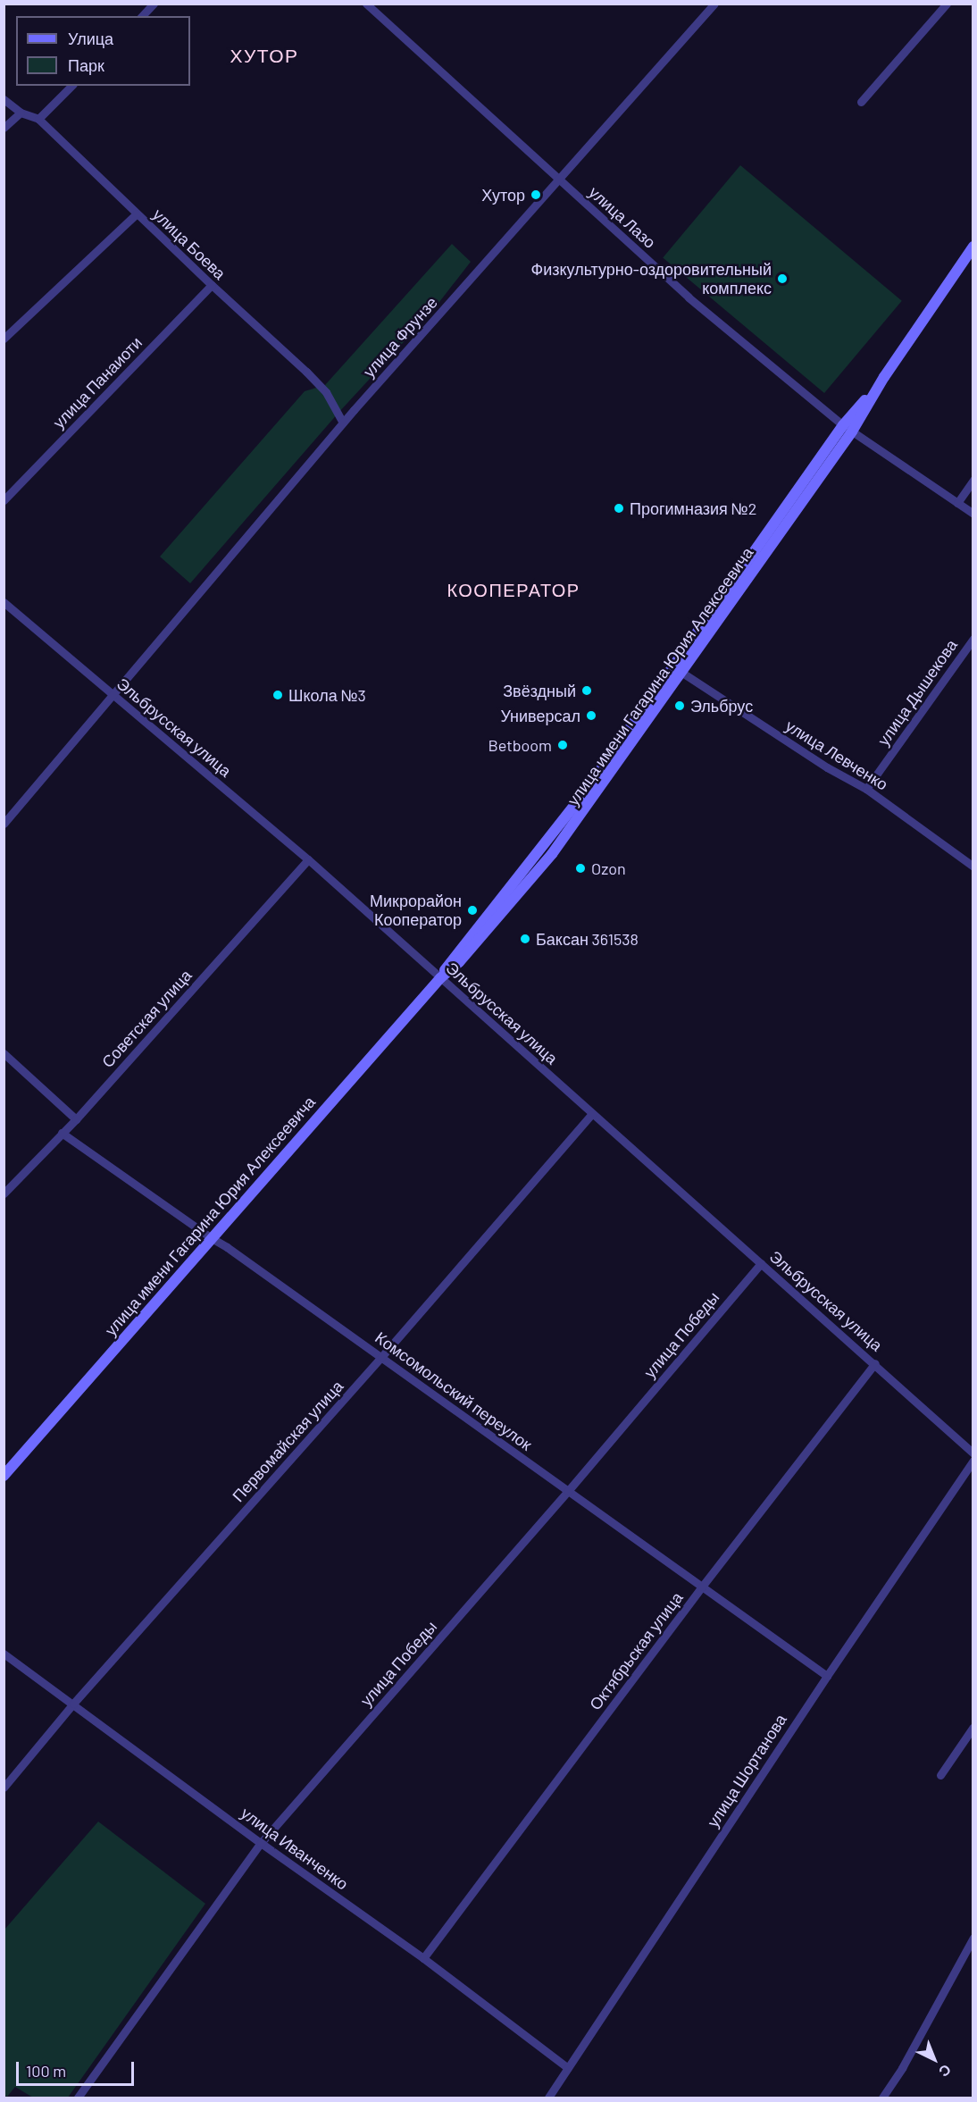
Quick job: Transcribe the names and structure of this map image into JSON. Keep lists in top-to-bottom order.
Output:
{
  "streets": {
    "street": [
      "улица Лазо",
      "улица Боева",
      "улица Фрунзе",
      "улица Панаиоти",
      "улица имени Гагарина Юрия Алексеевича",
      "улица Дышекова",
      "Эльбрусская улица",
      "улица Левченко",
      "Советская улица",
      "улица Победы",
      "Комсомольский переулок",
      "Первомайская улица",
      "Октябрьская улица",
      "улица Шортанова",
      "улица Иванченко"
    ]
  },
  "crossings": [
    ["улица Лазо", "улица Фрунзе"],
    ["улица Лазо", "улица имени Гагарина Юрия Алексеевича"],
    ["улица Боева", "улица Фрунзе"],
    ["улица Боева", "улица Панаиоти"],
    ["улица Фрунзе", "Эльбрусская улица"],
    ["улица имени Гагарина Юрия Алексеевича", "Эльбрусская улица"],
    ["улица имени Гагарина Юрия Алексеевича", "улица Левченко"],
    ["улица имени Гагарина Юрия Алексеевича", "Комсомольский переулок"],
    ["улица Дышекова", "улица Левченко"],
    ["Эльбрусская улица", "Советская улица"],
    ["Эльбрусская улица", "улица Победы"],
    ["Эльбрусская улица", "Первомайская улица"],
    ["Эльбрусская улица", "Октябрьская улица"],
    ["Советская улица", "Комсомольский переулок"],
    ["улица Победы", "Комсомольский переулок"],
    ["улица Победы", "улица Иванченко"],
    ["Комсомольский переулок", "Первомайская улица"],
    ["Комсомольский переулок", "Октябрьская улица"],
    ["Комсомольский переулок", "улица Шортанова"],
    ["Первомайская улица", "улица Иванченко"],
    ["Октябрьская улица", "улица Иванченко"],
    ["улица Шортанова", "улица Иванченко"]
  ],
  "districts": ["ХУТОР", "КООПЕРАТОР"],
  "places": [
    "Хутор",
    "Физкультурно-оздоровительный комплекс",
    "Прогимназия №2",
    "Звёздный",
    "Школа №3",
    "Эльбрус",
    "Универсал",
    "Betboom",
    "Ozon",
    "Микрорайон Кооператор",
    "Баксан 361538"
  ],
  "legend": ["Улица", "Парк"],
  "scale_bar": "100 m",
  "north": "bottom right"
}
